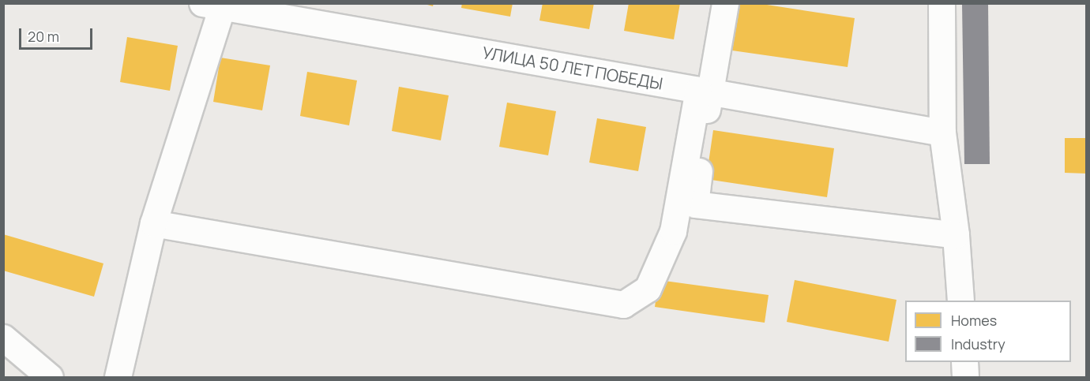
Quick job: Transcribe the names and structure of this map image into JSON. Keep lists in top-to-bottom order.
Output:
{
  "streets": {
    "street": ["УЛИЦА 50 ЛЕТ ПОБЕДЫ"]
  },
  "legend": ["Homes", "Industry"],
  "scale_bar": "20 m"
}
